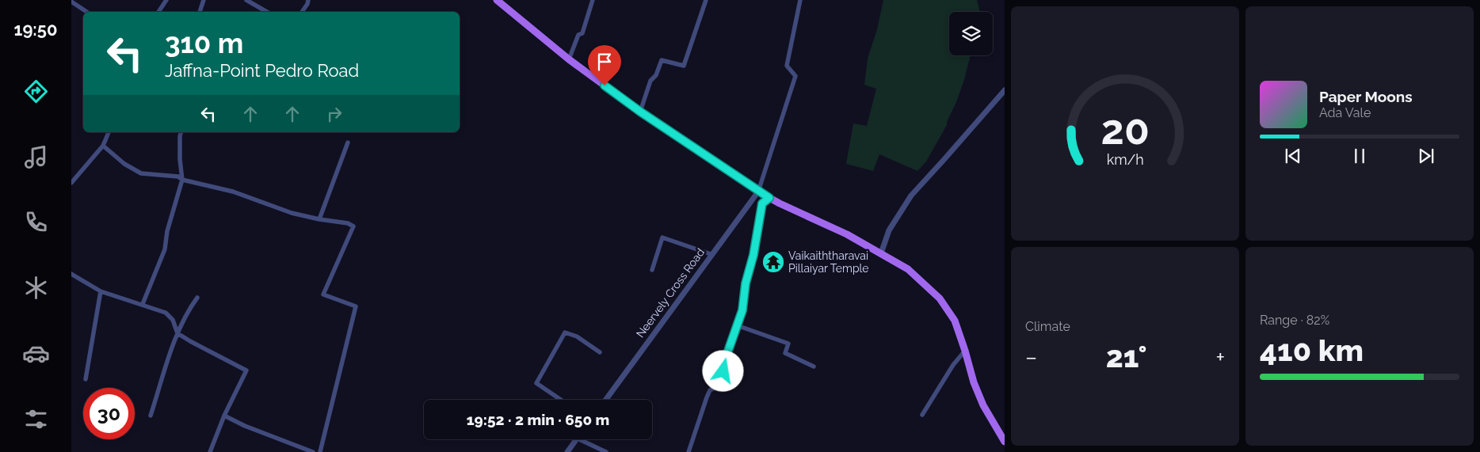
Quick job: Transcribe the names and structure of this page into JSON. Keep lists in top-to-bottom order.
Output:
{
  "streets": {
    "street": ["Neervely Cross Road"]
  },
  "places": {
    "temple": ["Vaikaiththaravai Pillaiyar Temple"]
  },
  "page": {
    "tabs": "19:50",
    "turn": ["310 m", "Jaffna-Point Pedro Road"],
    "song": ["Paper Moons", "Ada Vale"],
    "tile": [
      "Climate",
      ["Range · 82%", "410 km"]
    ],
    "heat": ["−", "21°", "+"],
    "limit": "30",
    "trip": "19:52 · 2 min · 650 m",
    "gauge": ["20", "km/h"]
  }
}
